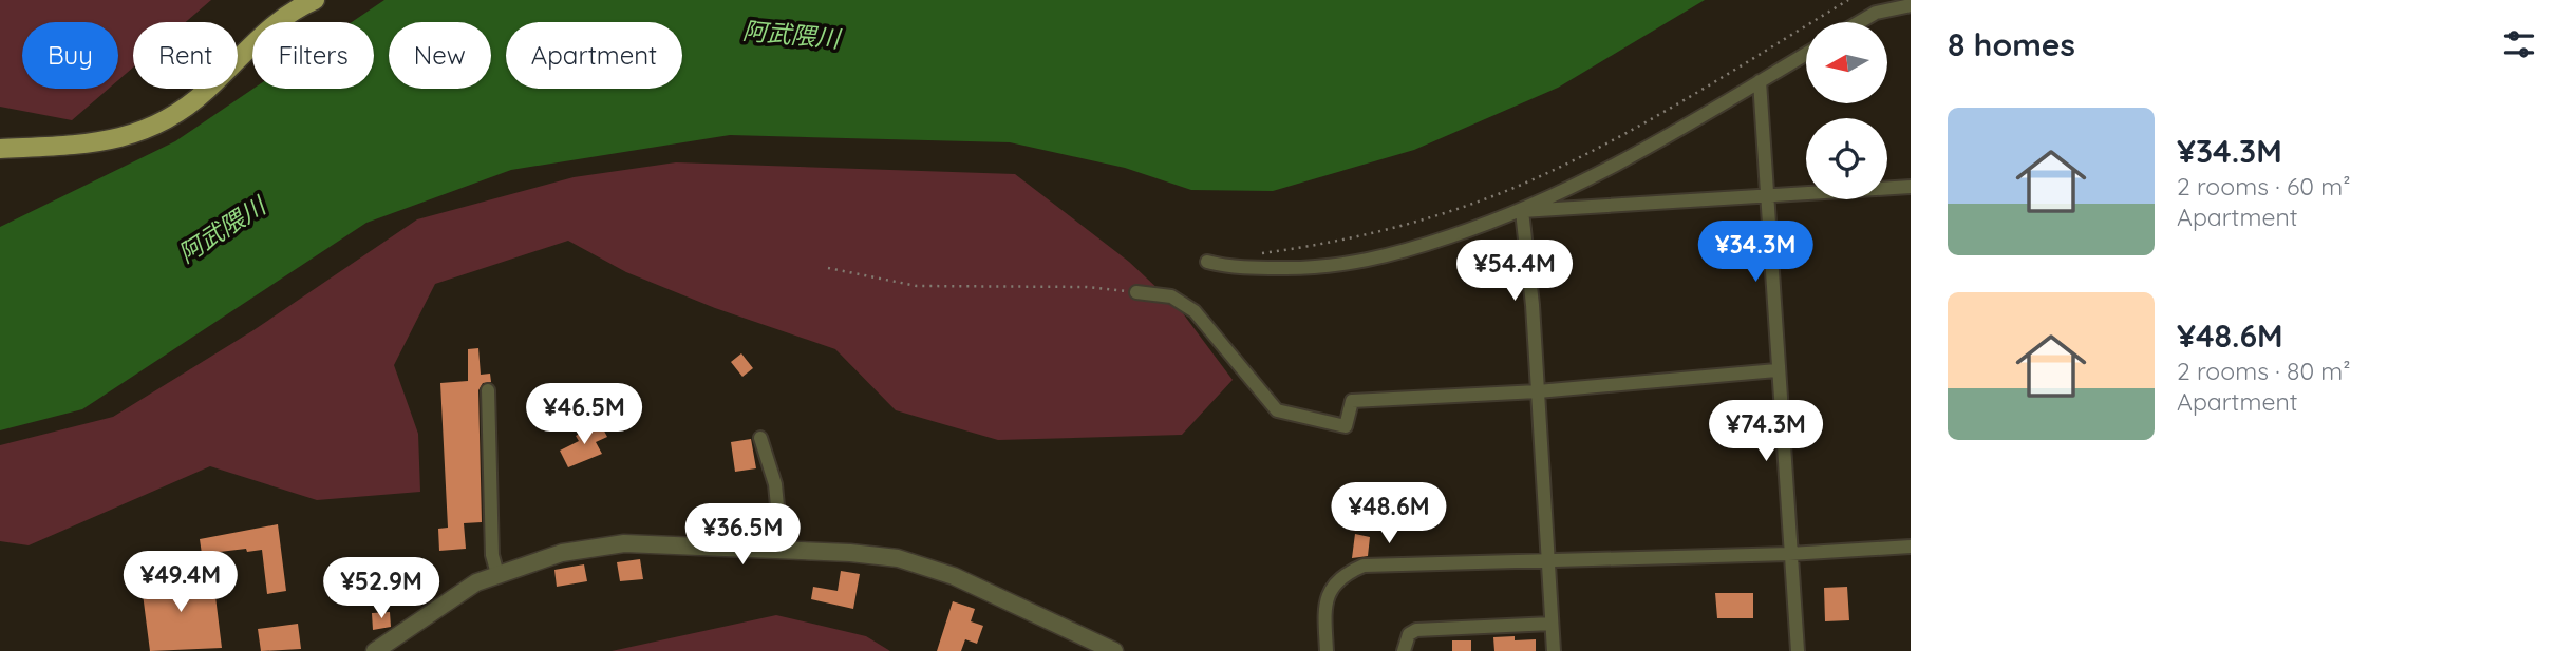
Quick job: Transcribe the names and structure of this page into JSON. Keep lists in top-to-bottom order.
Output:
{
  "water": ["阿武隈川"],
  "north": "left",
  "page": {
    "heading": "8 homes",
    "chip": [
      "Buy",
      "Rent",
      "Filters",
      "New",
      "Apartment"
    ],
    "list": [
      {
        "name": "¥34.3M",
        "note": "2 rooms · 60 m² · Apartment"
      },
      {
        "name": "¥48.6M",
        "note": "2 rooms · 80 m² · Apartment"
      }
    ],
    "price": [
      "¥34.3M",
      "¥54.4M",
      "¥46.5M",
      "¥74.3M",
      "¥48.6M",
      "¥36.5M",
      "¥49.4M",
      "¥52.9M"
    ]
  }
}
